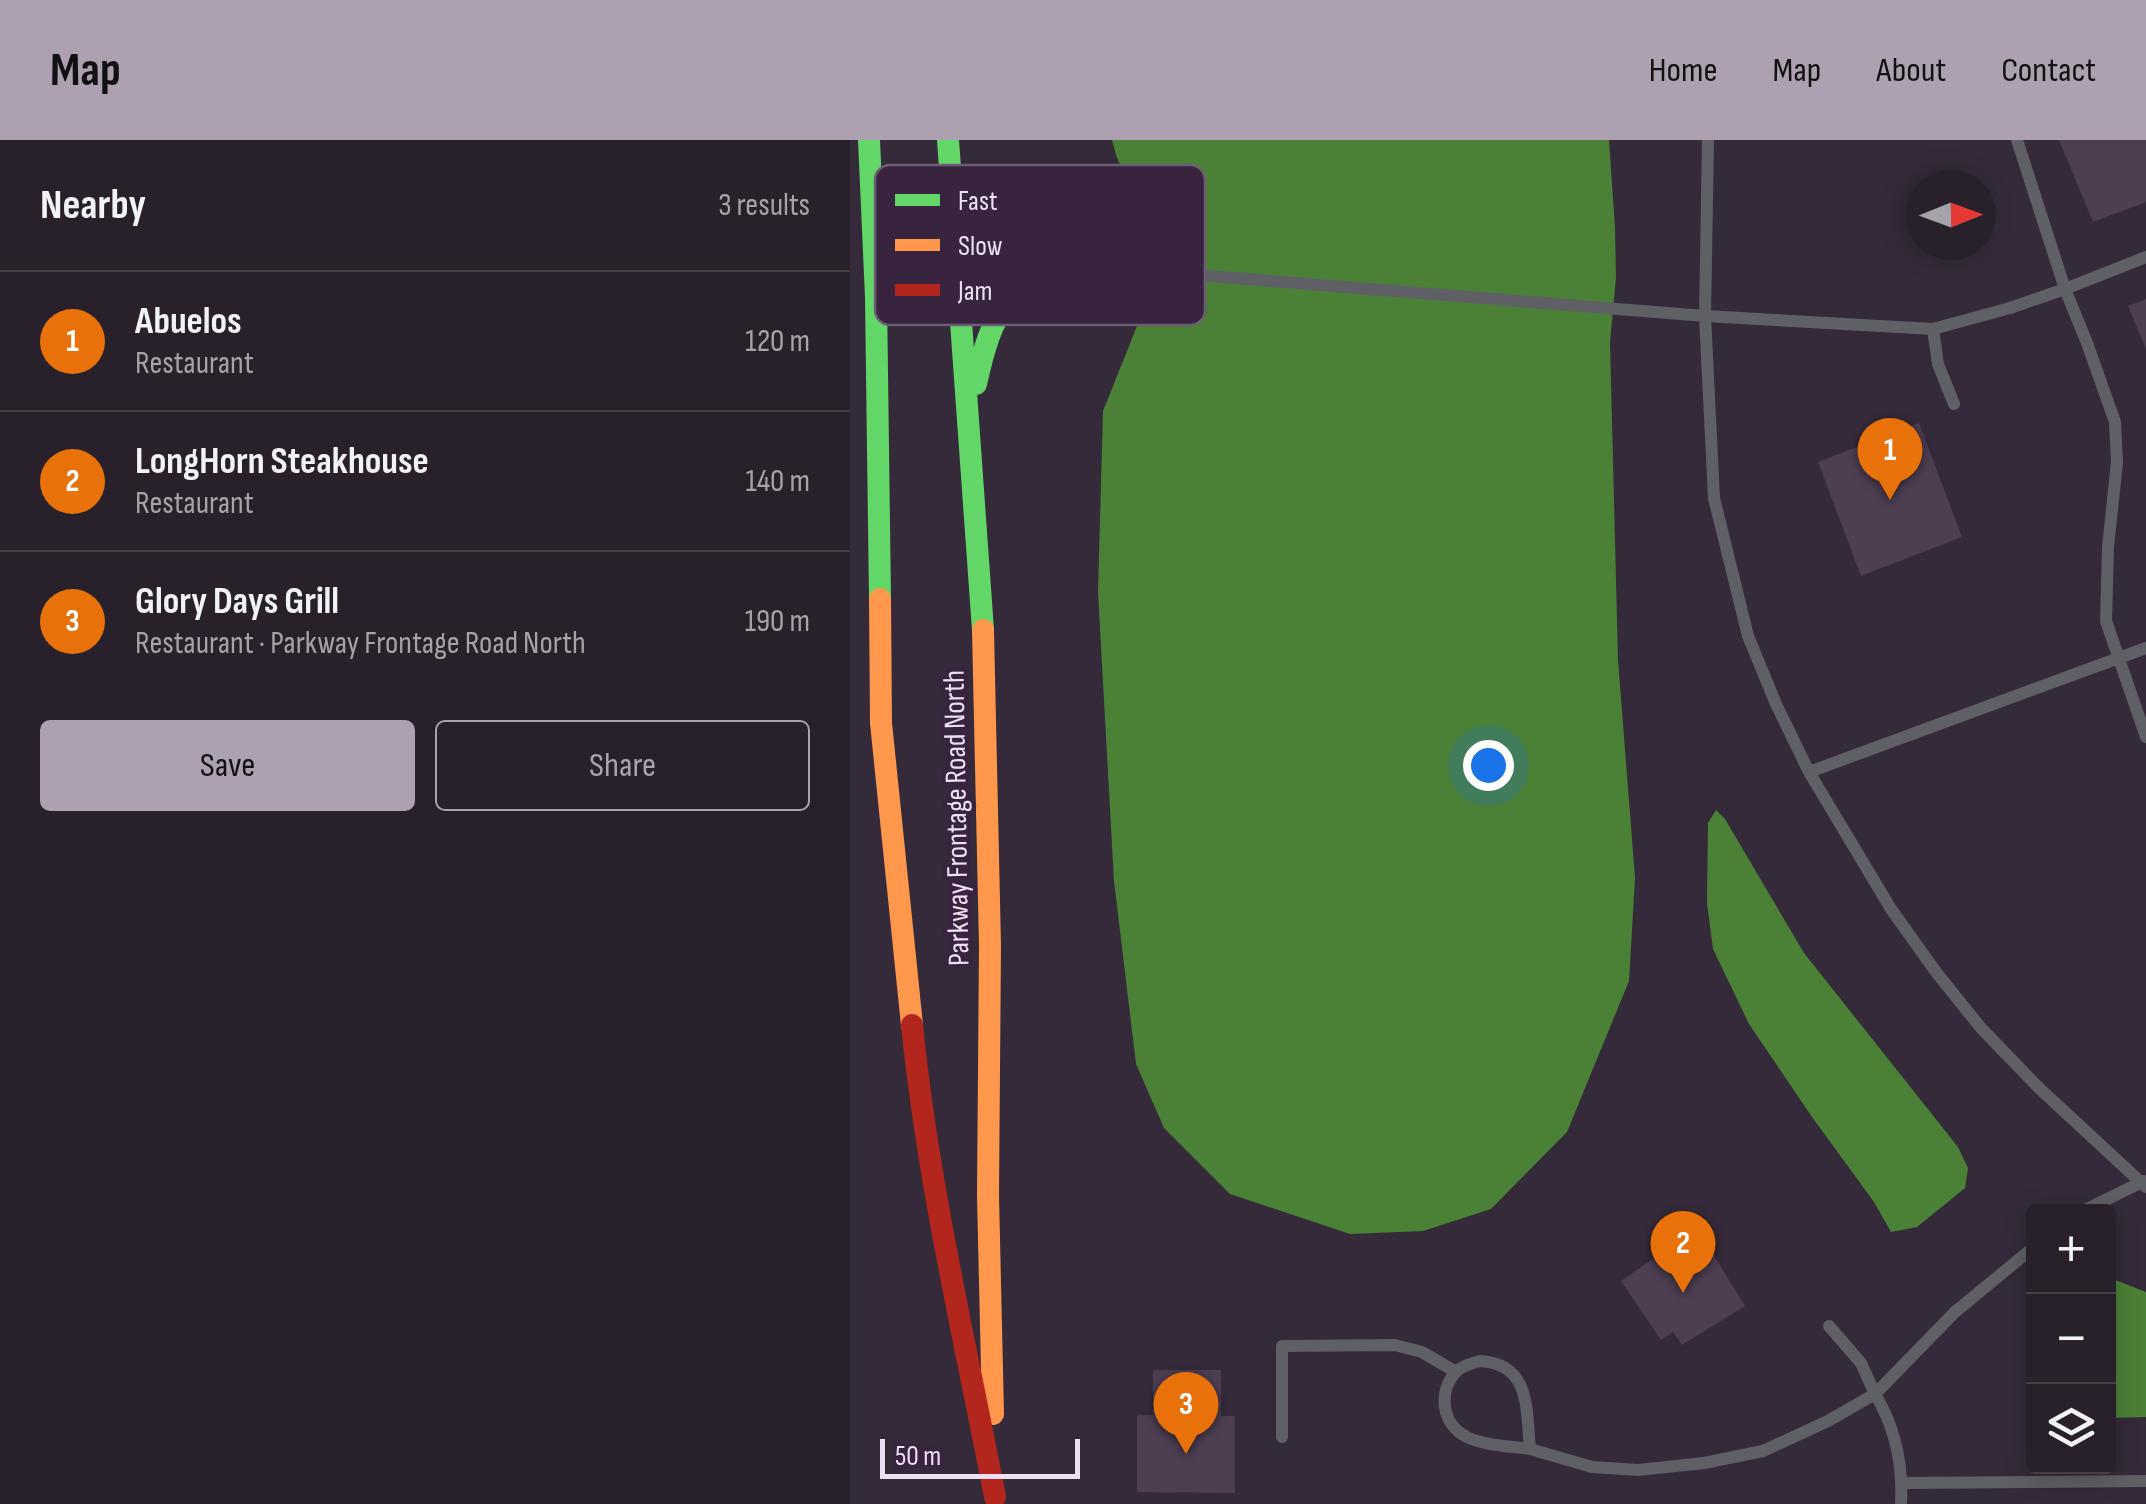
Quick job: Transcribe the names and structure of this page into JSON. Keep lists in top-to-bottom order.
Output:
{
  "streets": {
    "main road": ["Parkway Frontage Road North"]
  },
  "legend": ["Fast", "Slow", "Jam"],
  "scale_bar": "50 m",
  "north": "right",
  "page": {
    "header": "Map",
    "nav": [
      "Home",
      "Map",
      "About",
      "Contact"
    ],
    "heading": ["Nearby", "3 results"],
    "list": [
      {
        "mark": "1",
        "name": "Abuelos",
        "note": "Restaurant",
        "value": "120 m"
      },
      {
        "mark": "2",
        "name": "LongHorn Steakhouse",
        "note": "Restaurant",
        "value": "140 m"
      },
      {
        "mark": "3",
        "name": "Glory Days Grill",
        "note": "Restaurant · Parkway Frontage Road North",
        "value": "190 m"
      }
    ],
    "pins": ["1", "2", "3"],
    "buttons": ["Save", "Share"],
    "map_buttons": ["+", "−"],
    "scale": "50 m"
  }
}
